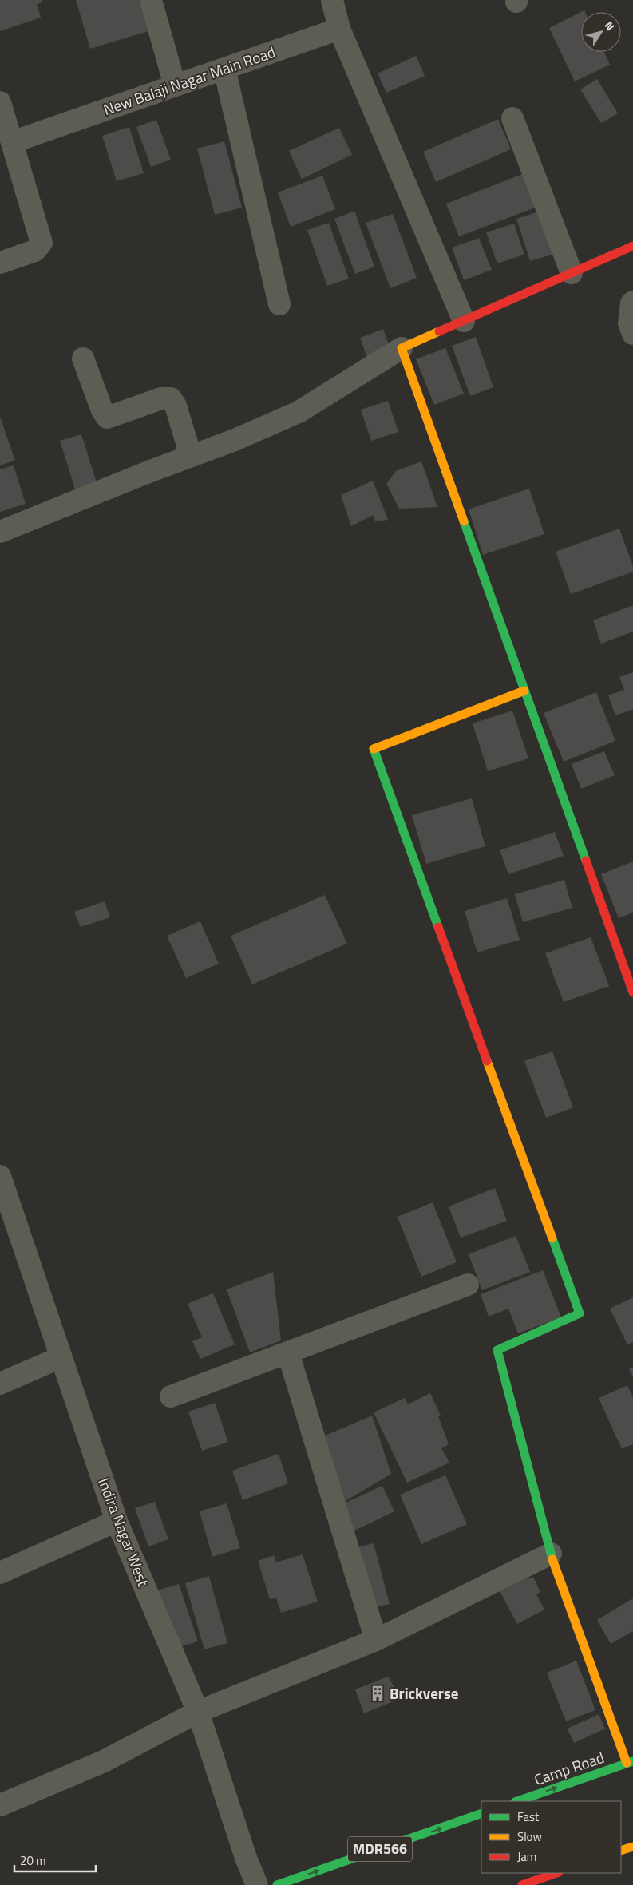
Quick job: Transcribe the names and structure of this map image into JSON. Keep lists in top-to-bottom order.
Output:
{
  "streets": {
    "street": [
      "New Balaji Nagar Main Road",
      "Indira Nagar West",
      "Camp Road",
      "MDR566"
    ]
  },
  "one_way": ["Camp Road"],
  "places": {
    "building": ["Brickverse"]
  },
  "legend": ["Fast", "Slow", "Jam"],
  "scale_bar": "20 m",
  "north": "top right"
}
